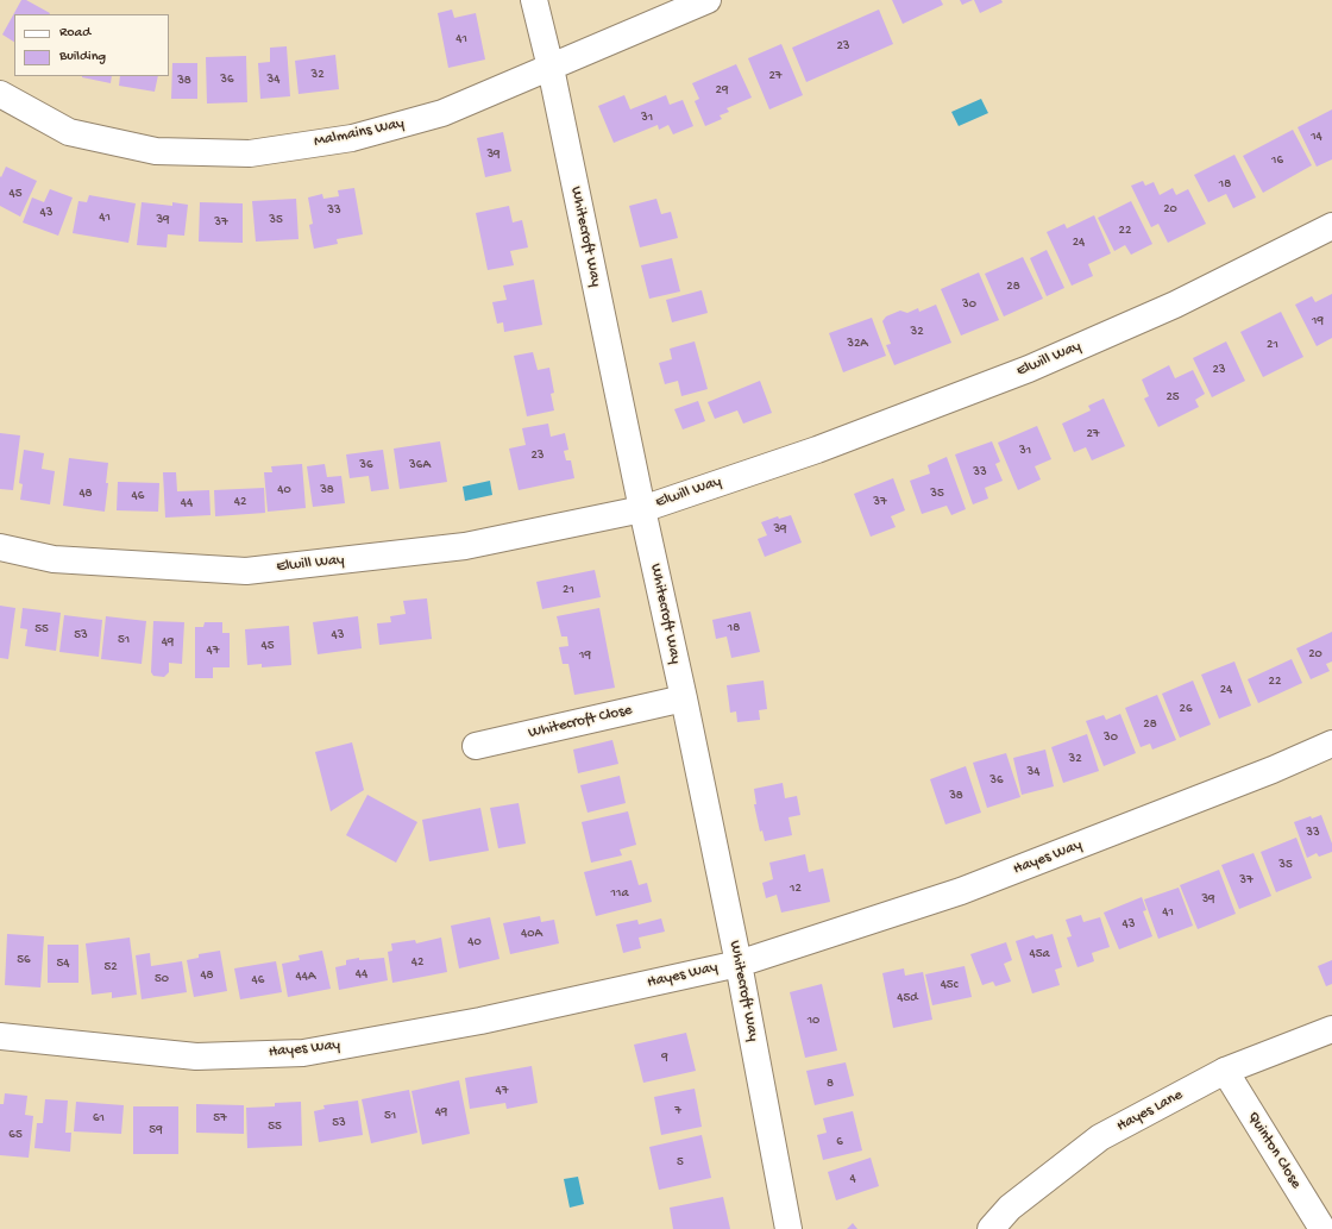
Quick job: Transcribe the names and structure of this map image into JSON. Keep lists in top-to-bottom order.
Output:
{
  "streets": {
    "street": [
      "Malmains Way",
      "Whitecroft Way",
      "Elwill Way",
      "Whitecroft Close",
      "Hayes Way",
      "Hayes Lane",
      "Quinton Close"
    ]
  },
  "crossings": [
    ["Malmains Way", "Whitecroft Way"],
    ["Whitecroft Way", "Elwill Way"],
    ["Whitecroft Way", "Whitecroft Close"],
    ["Whitecroft Way", "Hayes Way"],
    ["Hayes Lane", "Quinton Close"]
  ],
  "house_numbers": [
    "41",
    "23",
    "32",
    "27",
    "36",
    "34",
    "38",
    "29",
    "31",
    "14",
    "39",
    "16",
    "18",
    "45",
    "20",
    "33",
    "43",
    "41",
    "39",
    "35",
    "37",
    "22",
    "24",
    "28",
    "30",
    "19",
    "32",
    "32A",
    "21",
    "23",
    "25",
    "27",
    "31",
    "23",
    "36",
    "36A",
    "33",
    "40",
    "38",
    "48",
    "35",
    "46",
    "42",
    "37",
    "44",
    "39",
    "21",
    "18",
    "55",
    "53",
    "43",
    "51",
    "49",
    "45",
    "47",
    "20",
    "19",
    "22",
    "24",
    "26",
    "28",
    "30",
    "32",
    "34",
    "36",
    "38",
    "33",
    "35",
    "37",
    "12",
    "11a",
    "39",
    "41",
    "43",
    "40A",
    "40",
    "45a",
    "56",
    "42",
    "54",
    "52",
    "44",
    "48",
    "44A",
    "50",
    "46",
    "45c",
    "45d",
    "10",
    "9",
    "8",
    "47",
    "7",
    "49",
    "51",
    "61",
    "57",
    "53",
    "55",
    "59",
    "65",
    "6",
    "5",
    "4"
  ],
  "legend": ["Road", "Building"]
}
